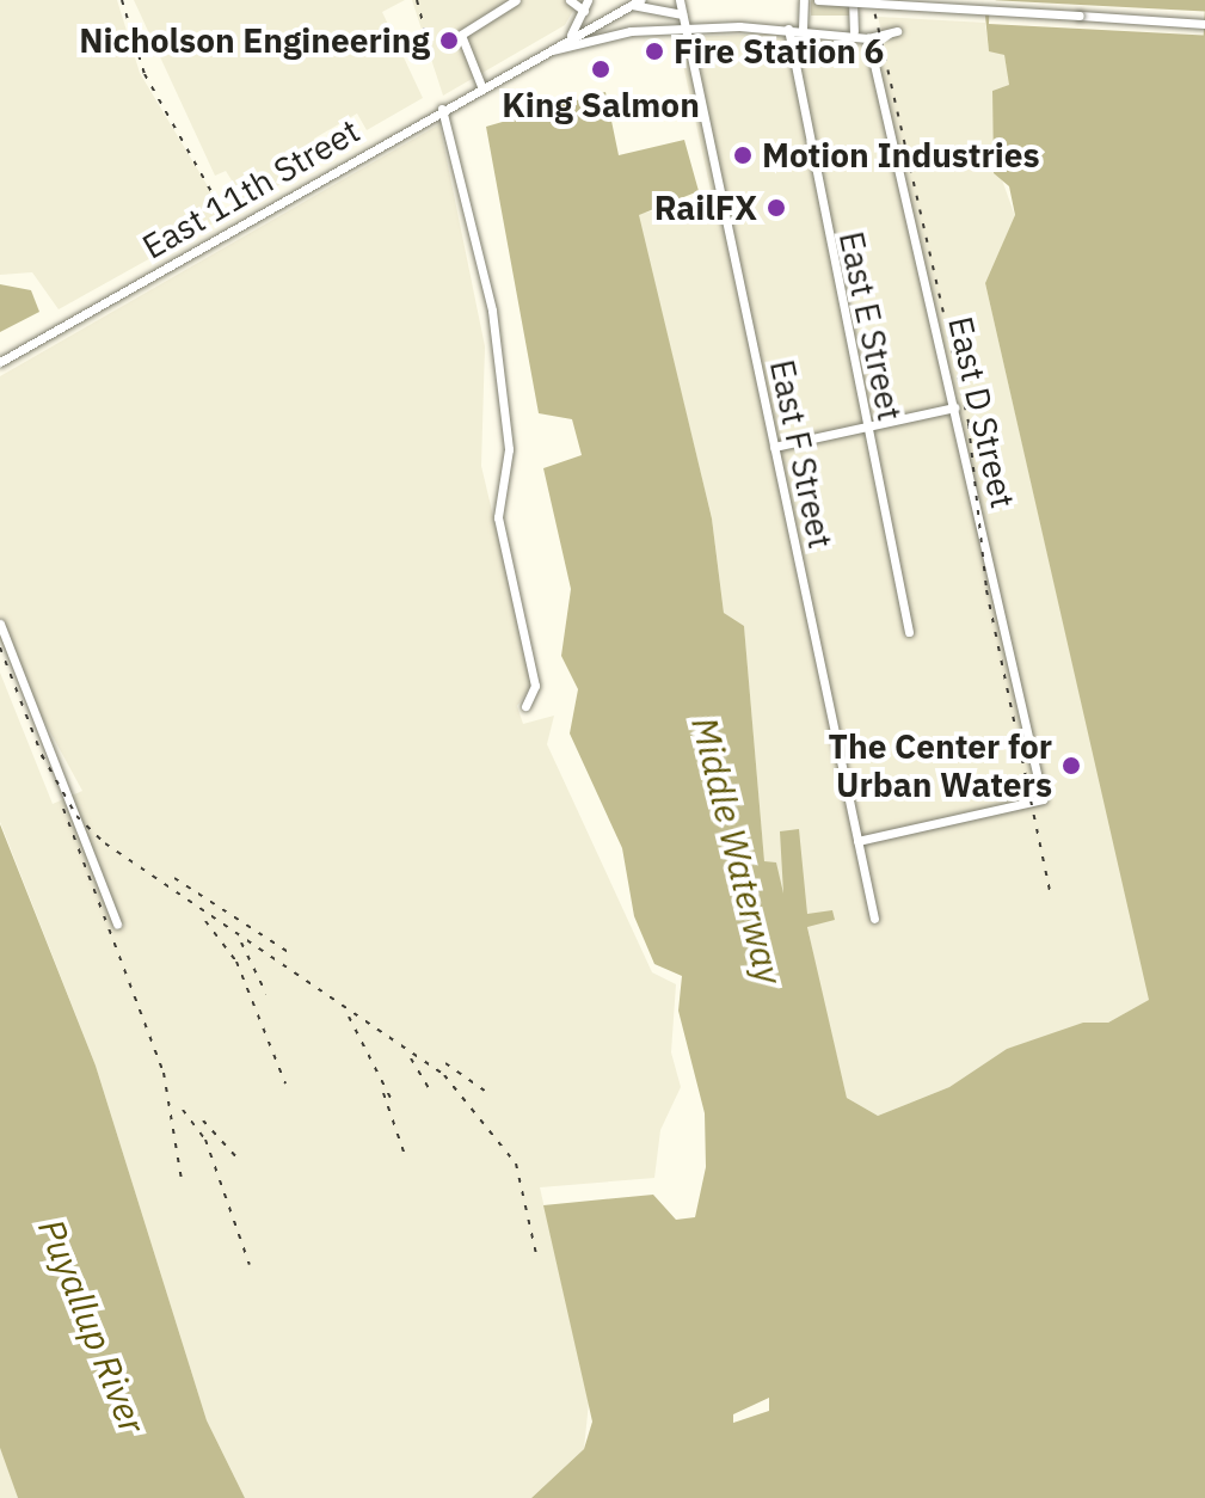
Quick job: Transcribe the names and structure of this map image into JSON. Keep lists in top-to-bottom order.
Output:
{
  "streets": {
    "street": [
      "East 11th Street",
      "East E Street",
      "East D Street",
      "East F Street"
    ]
  },
  "crossings": [
    ["East 11th Street", "East E Street"],
    ["East 11th Street", "East D Street"],
    ["East 11th Street", "East F Street"],
    ["East D Street", "East F Street"]
  ],
  "water": ["Middle Waterway", "Puyallup River"],
  "places": [
    "Nicholson Engineering",
    "Fire Station 6",
    "King Salmon",
    "Motion Industries",
    "RailFX",
    "The Center for Urban Waters"
  ]
}
